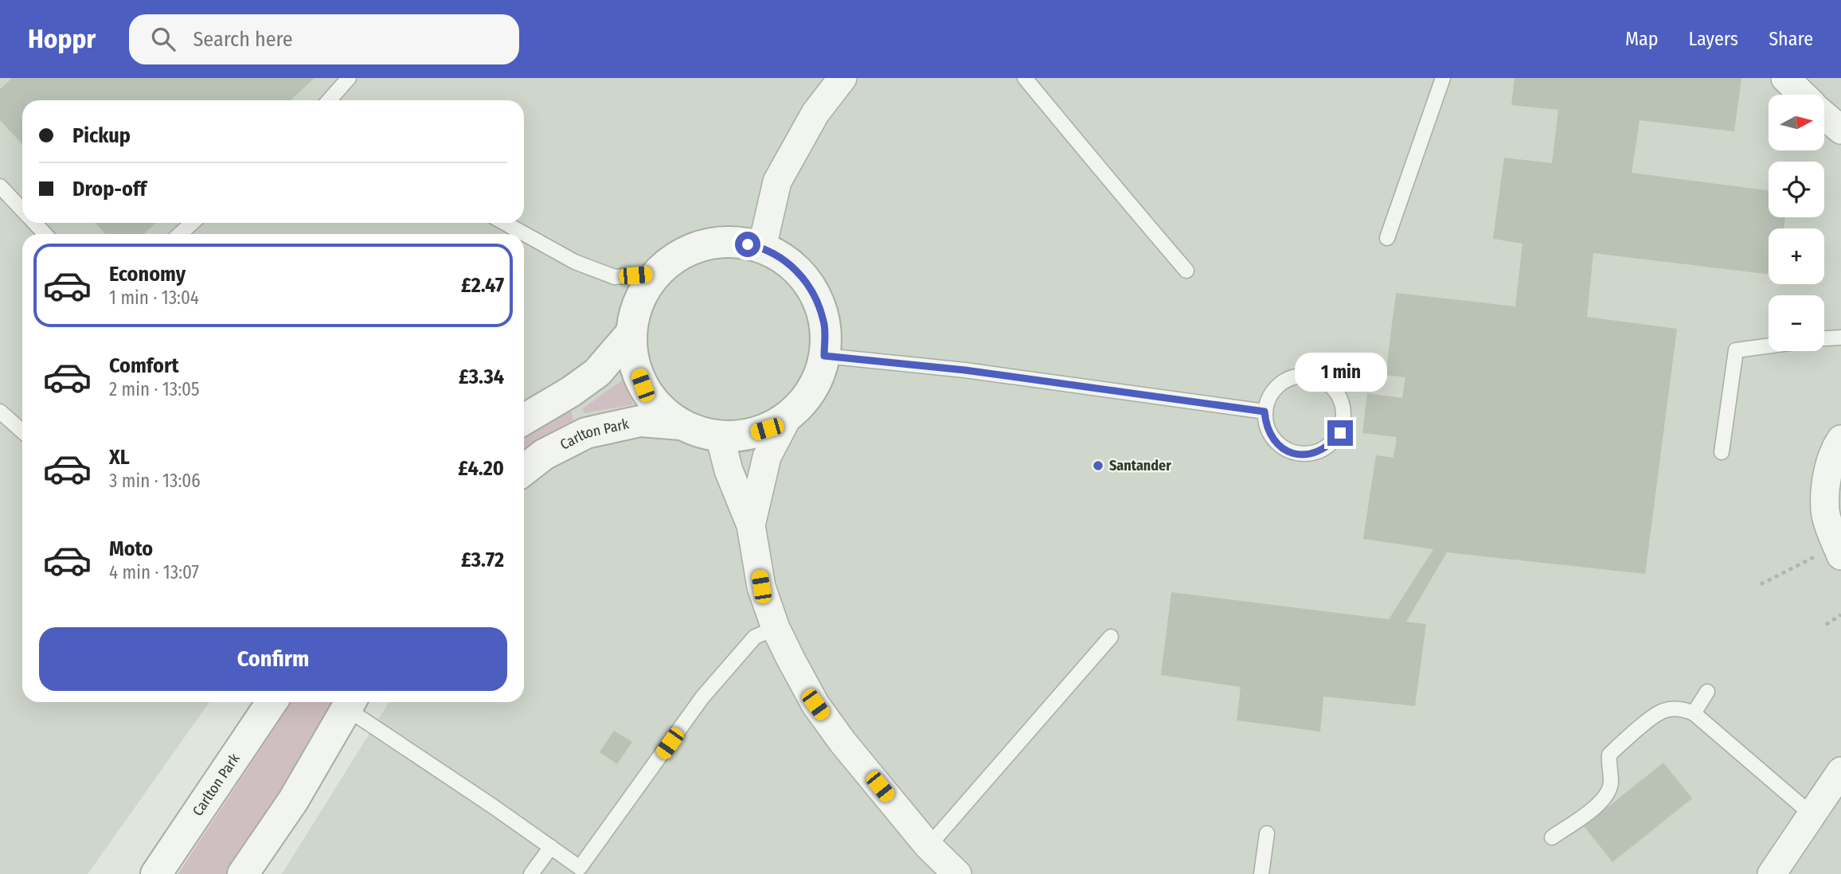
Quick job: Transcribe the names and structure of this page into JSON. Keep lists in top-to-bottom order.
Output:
{
  "streets": {
    "street": ["Carlton Park"]
  },
  "places": ["Santander"],
  "north": "right",
  "page": {
    "header": "Hoppr",
    "search": "Search here",
    "nav": ["Map", "Layers", "Share"],
    "map_buttons": ["+", "−"],
    "banner": ["Pickup", "Drop-off"],
    "list": [
      {
        "name": "Economy",
        "note": "1 min · 13:04",
        "value": "£2.47"
      },
      {
        "name": "Comfort",
        "note": "2 min · 13:05",
        "value": "£3.34"
      },
      {
        "name": "XL",
        "note": "3 min · 13:06",
        "value": "£4.20"
      },
      {
        "name": "Moto",
        "note": "4 min · 13:07",
        "value": "£3.72"
      }
    ],
    "bubble": "1 min",
    "buttons": "Confirm"
  }
}
